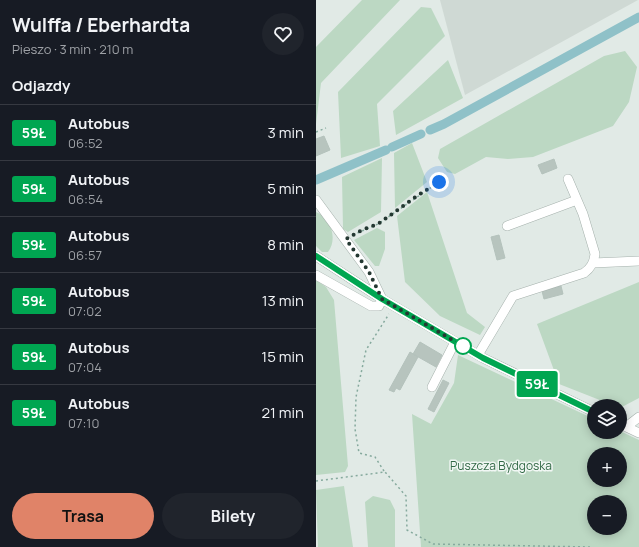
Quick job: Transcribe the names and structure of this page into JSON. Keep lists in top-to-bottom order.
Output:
{
  "parks": ["Puszcza Bydgoska"],
  "lines": ["bus line 59Ł"],
  "page": {
    "heading": [
      ["Wulffa / Eberhardta", "Pieszo · 3 min · 210 m"],
      "Odjazdy"
    ],
    "on_map": "59Ł",
    "list": [
      {
        "mark": "59Ł",
        "name": "Autobus",
        "note": "06:52",
        "value": "3 min"
      },
      {
        "mark": "59Ł",
        "name": "Autobus",
        "note": "06:54",
        "value": "5 min"
      },
      {
        "mark": "59Ł",
        "name": "Autobus",
        "note": "06:57",
        "value": "8 min"
      },
      {
        "mark": "59Ł",
        "name": "Autobus",
        "note": "07:02",
        "value": "13 min"
      },
      {
        "mark": "59Ł",
        "name": "Autobus",
        "note": "07:04",
        "value": "15 min"
      },
      {
        "mark": "59Ł",
        "name": "Autobus",
        "note": "07:10",
        "value": "21 min"
      }
    ],
    "map_buttons": ["+", "−"],
    "buttons": ["Trasa", "Bilety"]
  }
}
